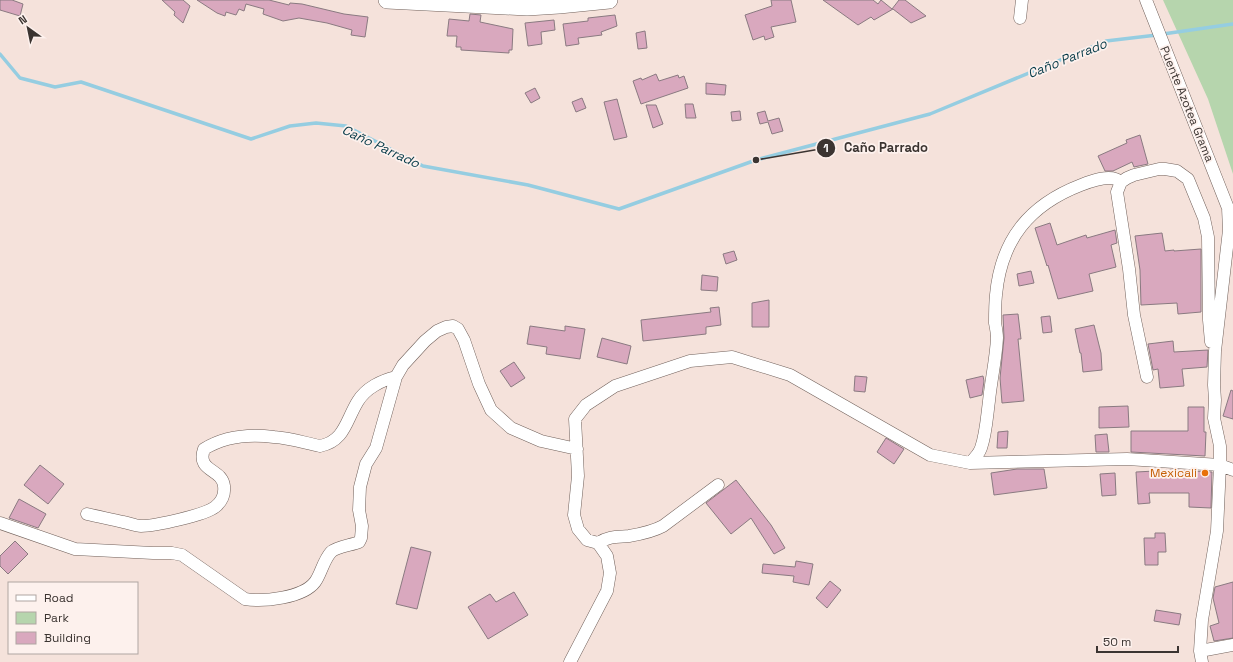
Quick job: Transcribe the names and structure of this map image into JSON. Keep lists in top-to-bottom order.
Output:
{
  "streets": {
    "street": ["Puente Azotea Grama"]
  },
  "water": ["Caño Parrado"],
  "places": ["Caño Parrado", "Mexicali"],
  "legend": ["Road", "Park", "Building"],
  "scale_bar": "50 m",
  "north": "top left"
}
